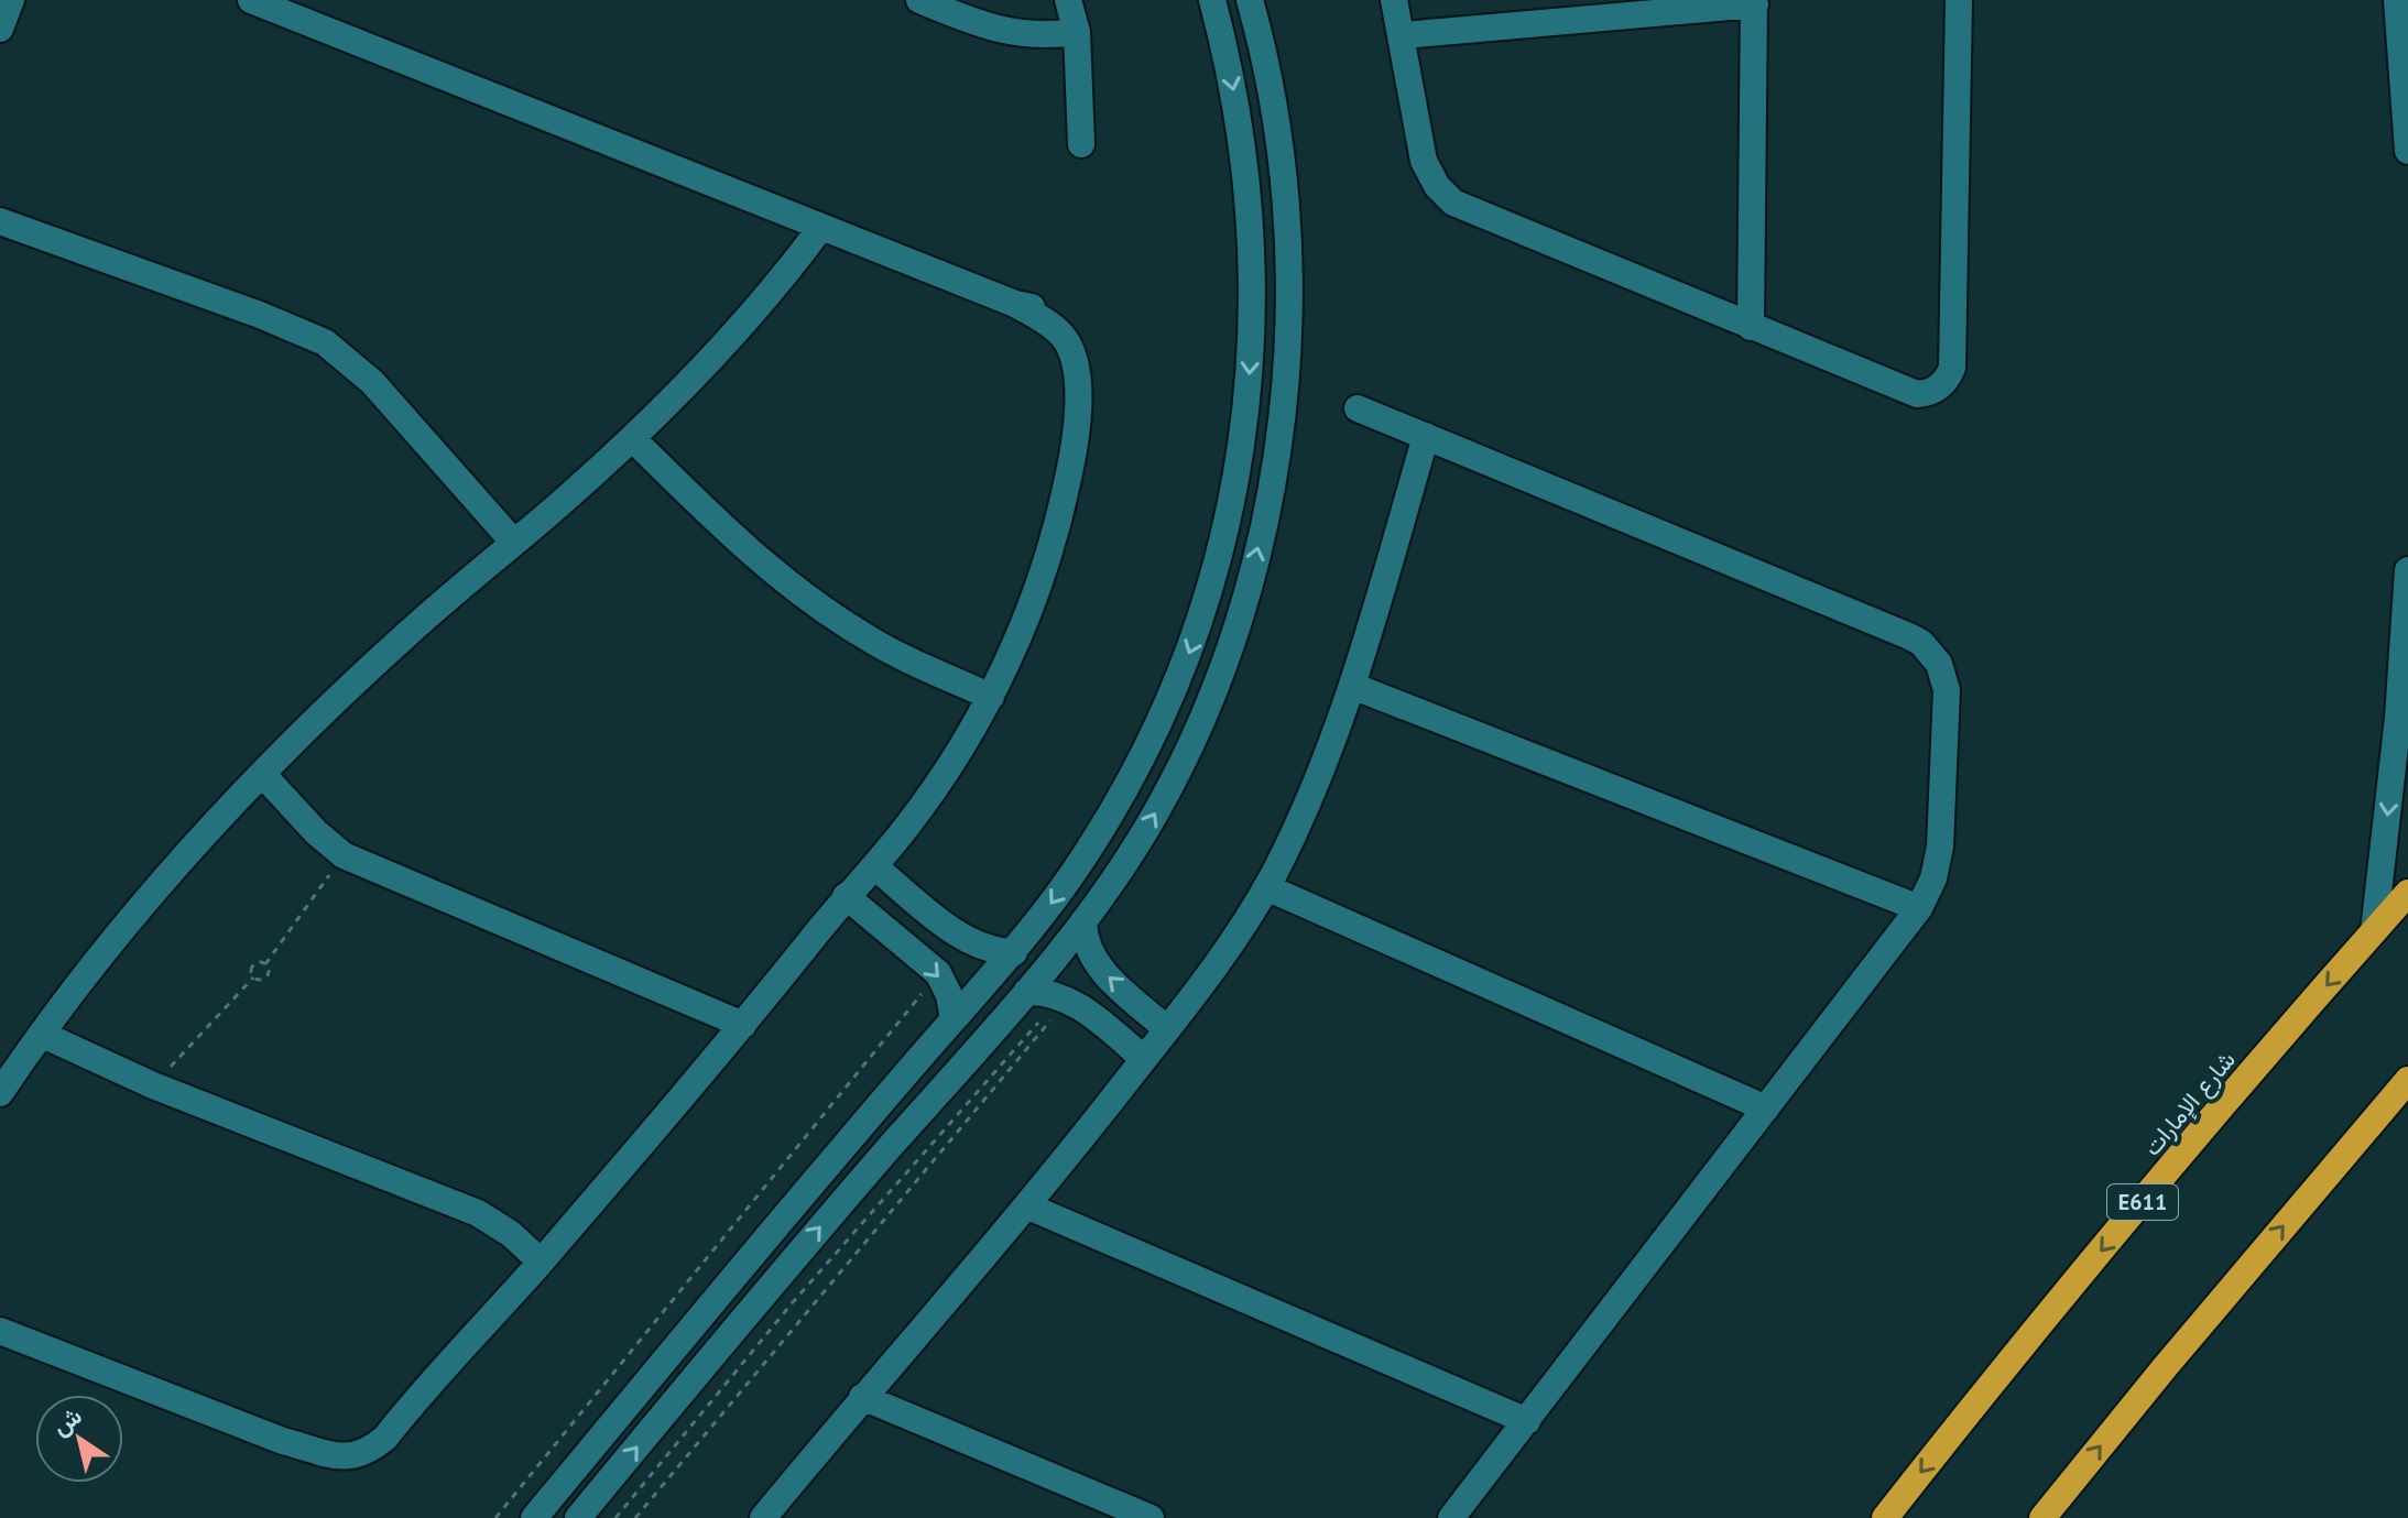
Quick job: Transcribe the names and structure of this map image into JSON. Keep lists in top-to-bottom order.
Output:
{
  "streets": {
    "highway": ["شارع الإمارات", "E611"]
  },
  "north": "top left"
}
